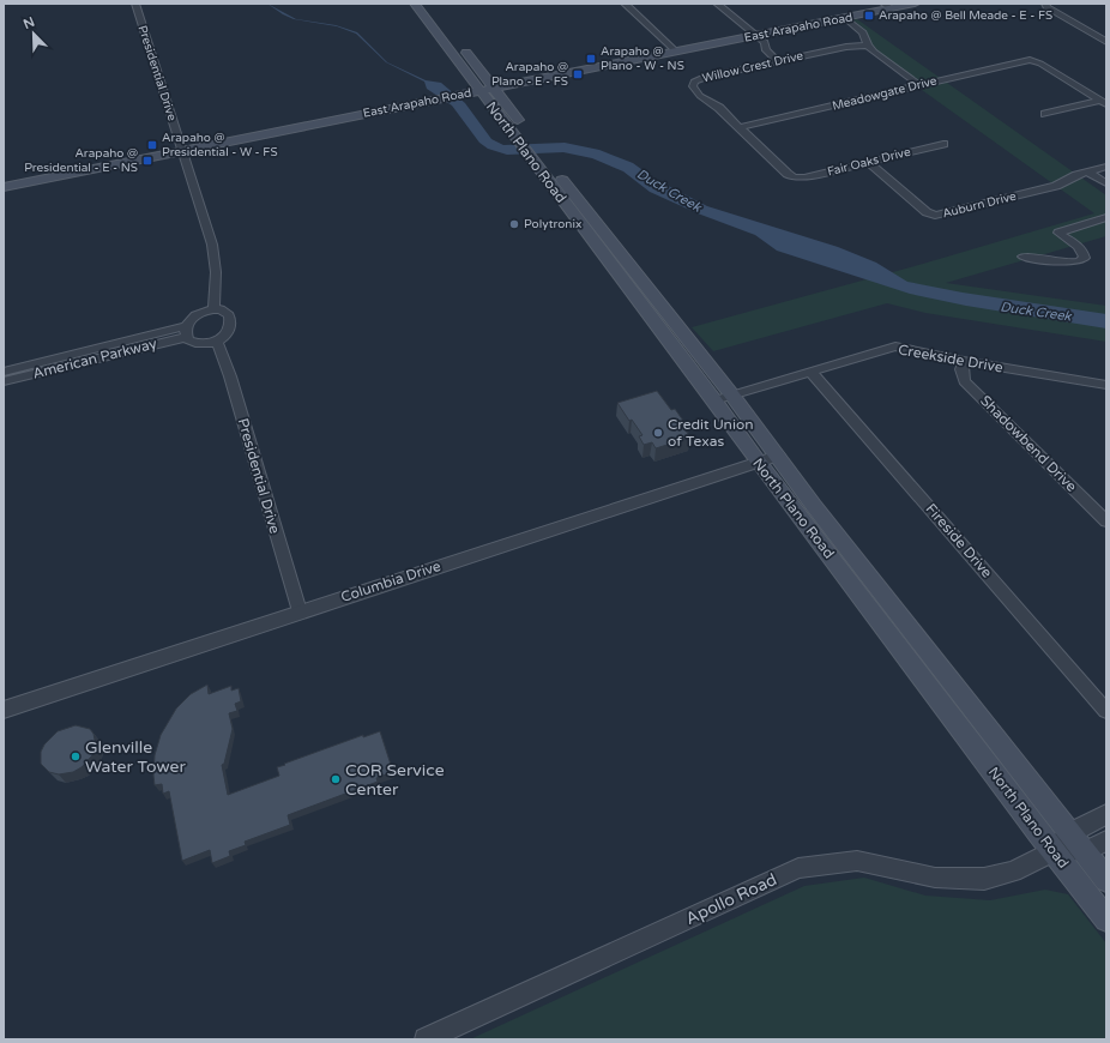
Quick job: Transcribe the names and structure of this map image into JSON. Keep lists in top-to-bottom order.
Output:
{
  "streets": {
    "main road": ["East Arapaho Road", "North Plano Road"],
    "street": [
      "Willow Crest Drive",
      "Presidential Drive",
      "Meadowgate Drive",
      "Fair Oaks Drive",
      "Auburn Drive",
      "American Parkway",
      "Creekside Drive",
      "Shadowbend Drive",
      "Fireside Drive",
      "Columbia Drive",
      "Apollo Road"
    ]
  },
  "crossings": [
    ["East Arapaho Road", "Presidential Drive"],
    ["East Arapaho Road", "North Plano Road"],
    ["Willow Crest Drive", "Meadowgate Drive"],
    ["Willow Crest Drive", "Fair Oaks Drive"],
    ["Presidential Drive", "American Parkway"],
    ["Presidential Drive", "Columbia Drive"],
    ["North Plano Road", "Creekside Drive"],
    ["North Plano Road", "Columbia Drive"],
    ["North Plano Road", "Apollo Road"],
    ["Fair Oaks Drive", "Auburn Drive"],
    ["Creekside Drive", "Shadowbend Drive"],
    ["Creekside Drive", "Fireside Drive"]
  ],
  "water": ["Duck Creek"],
  "places": {
    "transit": [
      "Arapaho @ Bell Meade - E - FS",
      "Arapaho @ Plano - W - NS",
      "Arapaho @ Plano - E - FS",
      "Arapaho @ Presidential - W - FS",
      "Arapaho @ Presidential - E - NS"
    ],
    "other": [
      "Polytronix",
      "Credit Union of Texas",
      "Glenville Water Tower",
      "COR Service Center"
    ]
  },
  "north": "top left"
}
